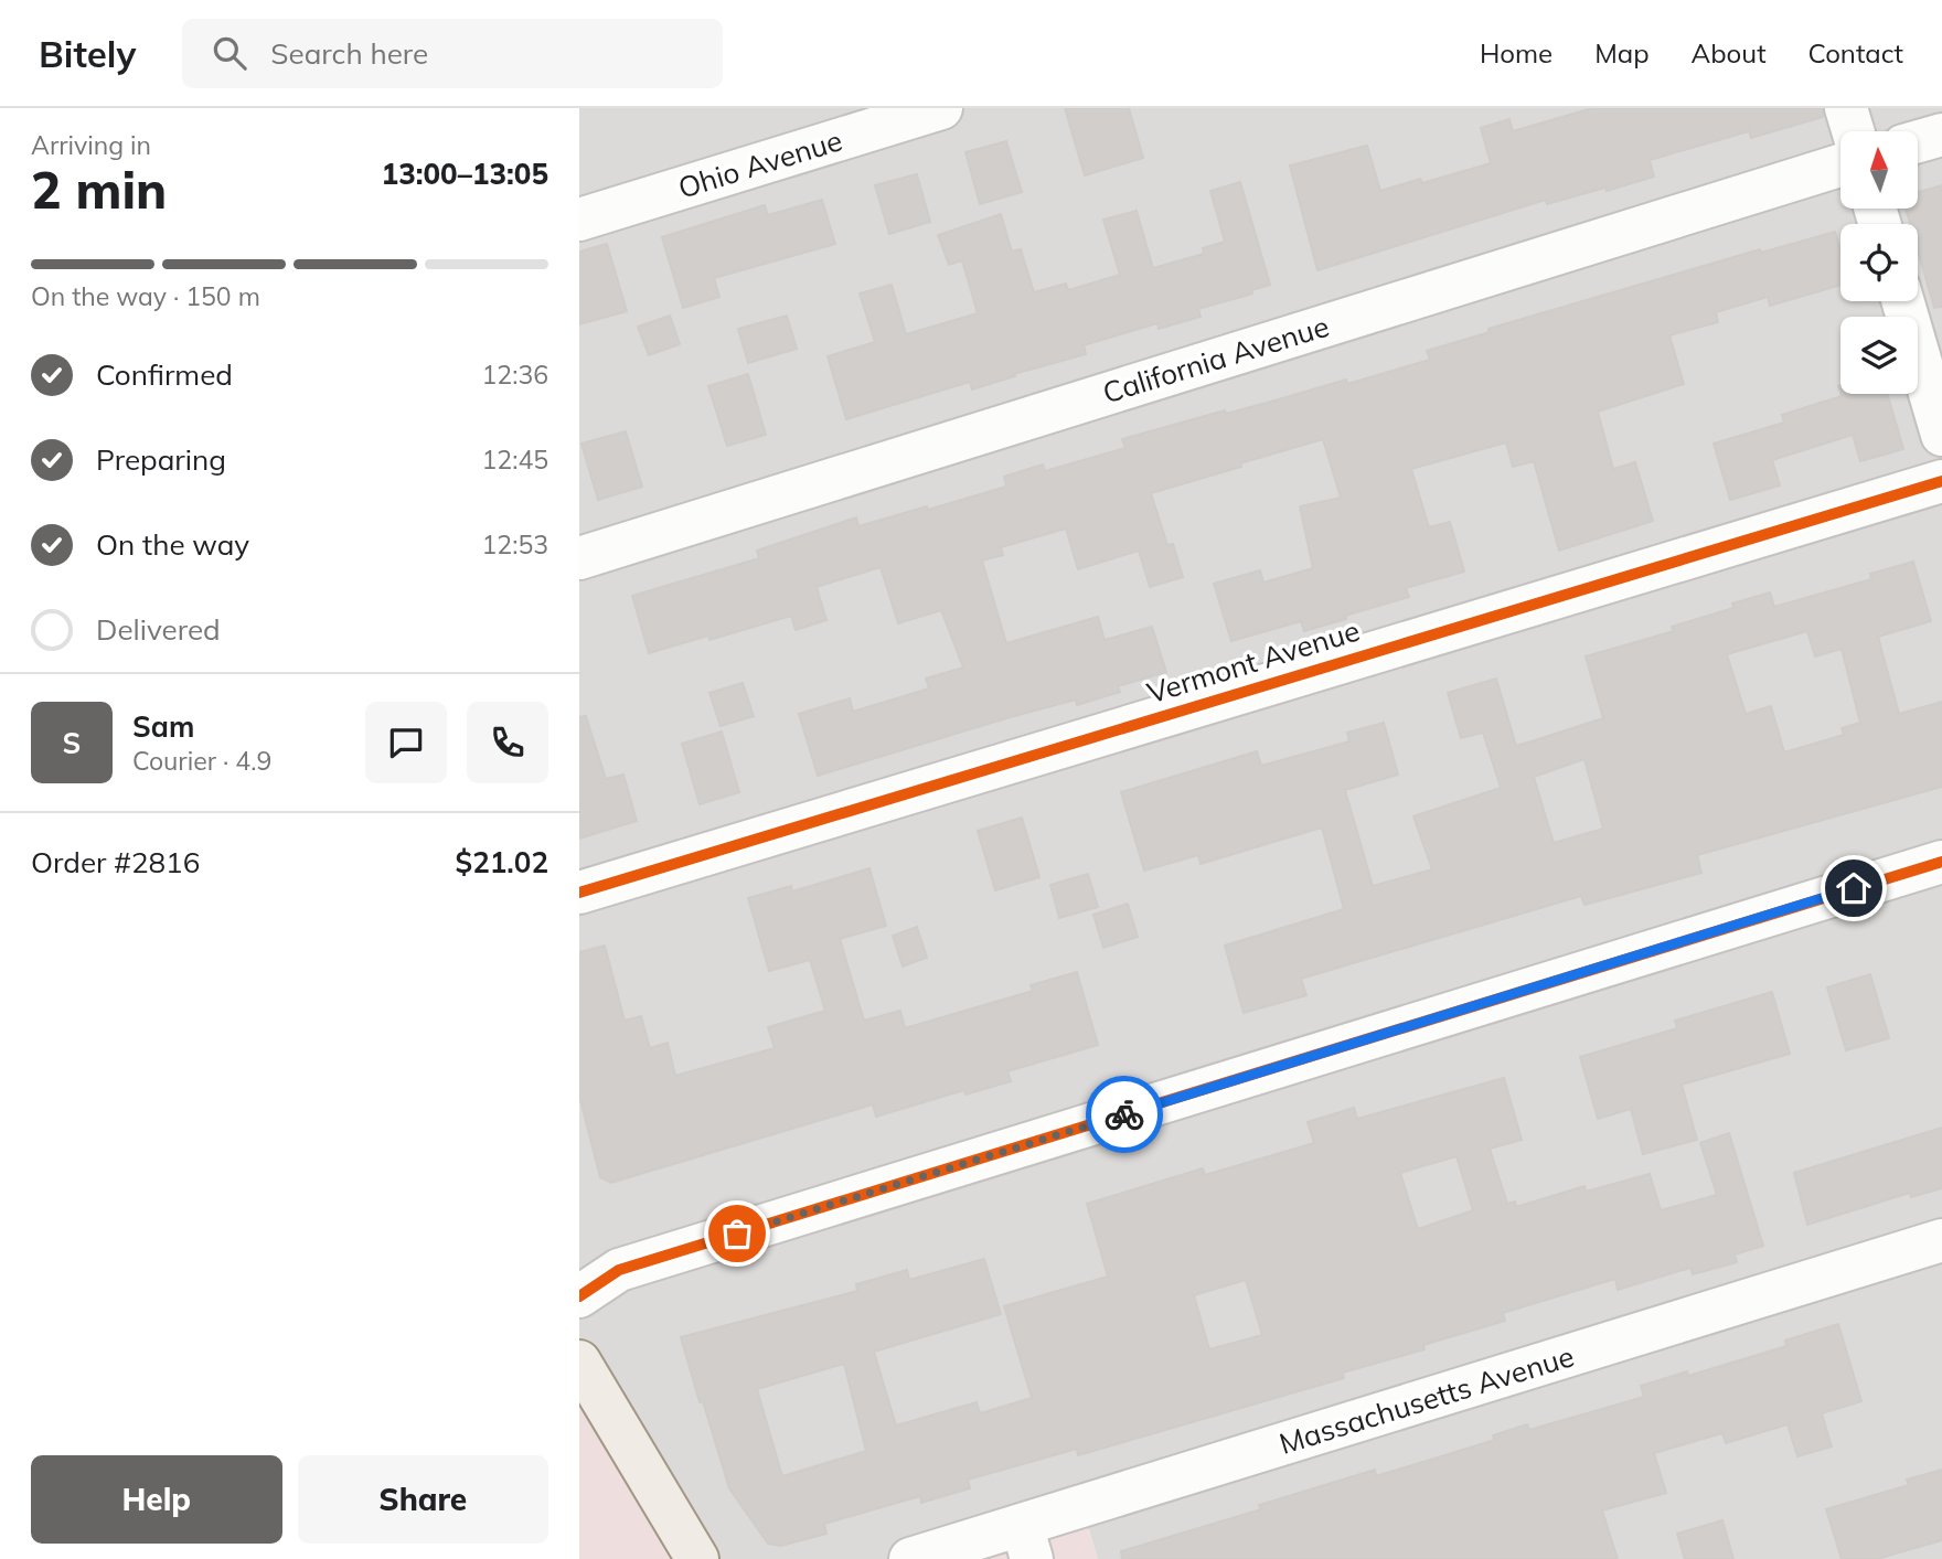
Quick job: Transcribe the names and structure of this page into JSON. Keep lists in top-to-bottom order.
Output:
{
  "streets": {
    "street": [
      "Ohio Avenue",
      "California Avenue",
      "Vermont Avenue",
      "Massachusetts Avenue"
    ]
  },
  "north": "top",
  "page": {
    "header": "Bitely",
    "search": "Search here",
    "nav": [
      "Home",
      "Map",
      "About",
      "Contact"
    ],
    "heading": ["2 min", "Arriving in", "13:00–13:05"],
    "panel": [
      "Sam",
      "Courier · 4.9",
      "Order #2816",
      "$21.02"
    ],
    "bar": "On the way · 150 m",
    "list": [
      ["Confirmed", "12:36"],
      ["Preparing", "12:45"],
      ["On the way", "12:53"],
      "Delivered"
    ],
    "round": "S",
    "buttons": ["Help", "Share"]
  }
}
